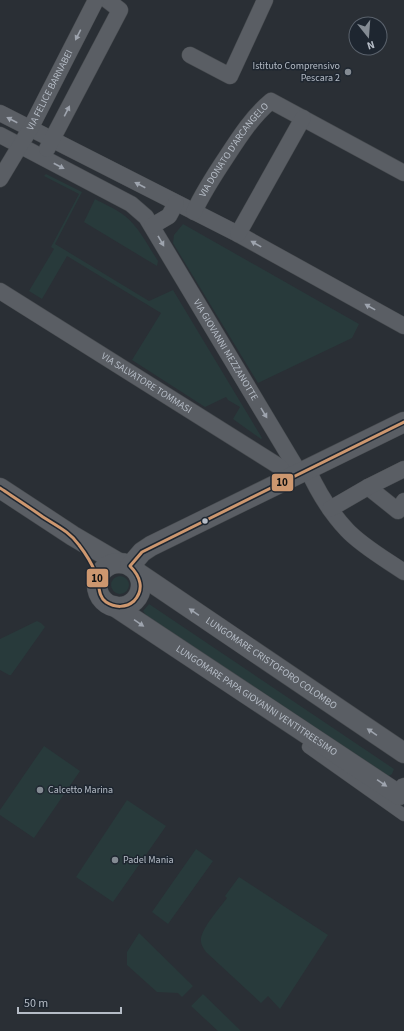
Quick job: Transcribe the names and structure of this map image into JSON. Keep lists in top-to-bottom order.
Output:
{
  "streets": {
    "street": [
      "VIA FELICE BARNABEI",
      "VIA DONATO D'ARCANGELO",
      "VIA GIOVANNI MEZZANOTTE",
      "VIA SALVATORE TOMMASI",
      "LUNGOMARE CRISTOFORO COLOMBO",
      "LUNGOMARE PAPA GIOVANNI VENTITREESIMO"
    ]
  },
  "crossings": [
    ["VIA FELICE BARNABEI", "VIA GIOVANNI MEZZANOTTE"],
    ["VIA GIOVANNI MEZZANOTTE", "VIA SALVATORE TOMMASI"],
    ["LUNGOMARE CRISTOFORO COLOMBO", "LUNGOMARE PAPA GIOVANNI VENTITREESIMO"]
  ],
  "places": ["Istituto Comprensivo Pescara 2", "Calcetto Marina", "Padel Mania"],
  "lines": ["transit line 10"],
  "scale_bar": "50 m",
  "north": "bottom"
}
